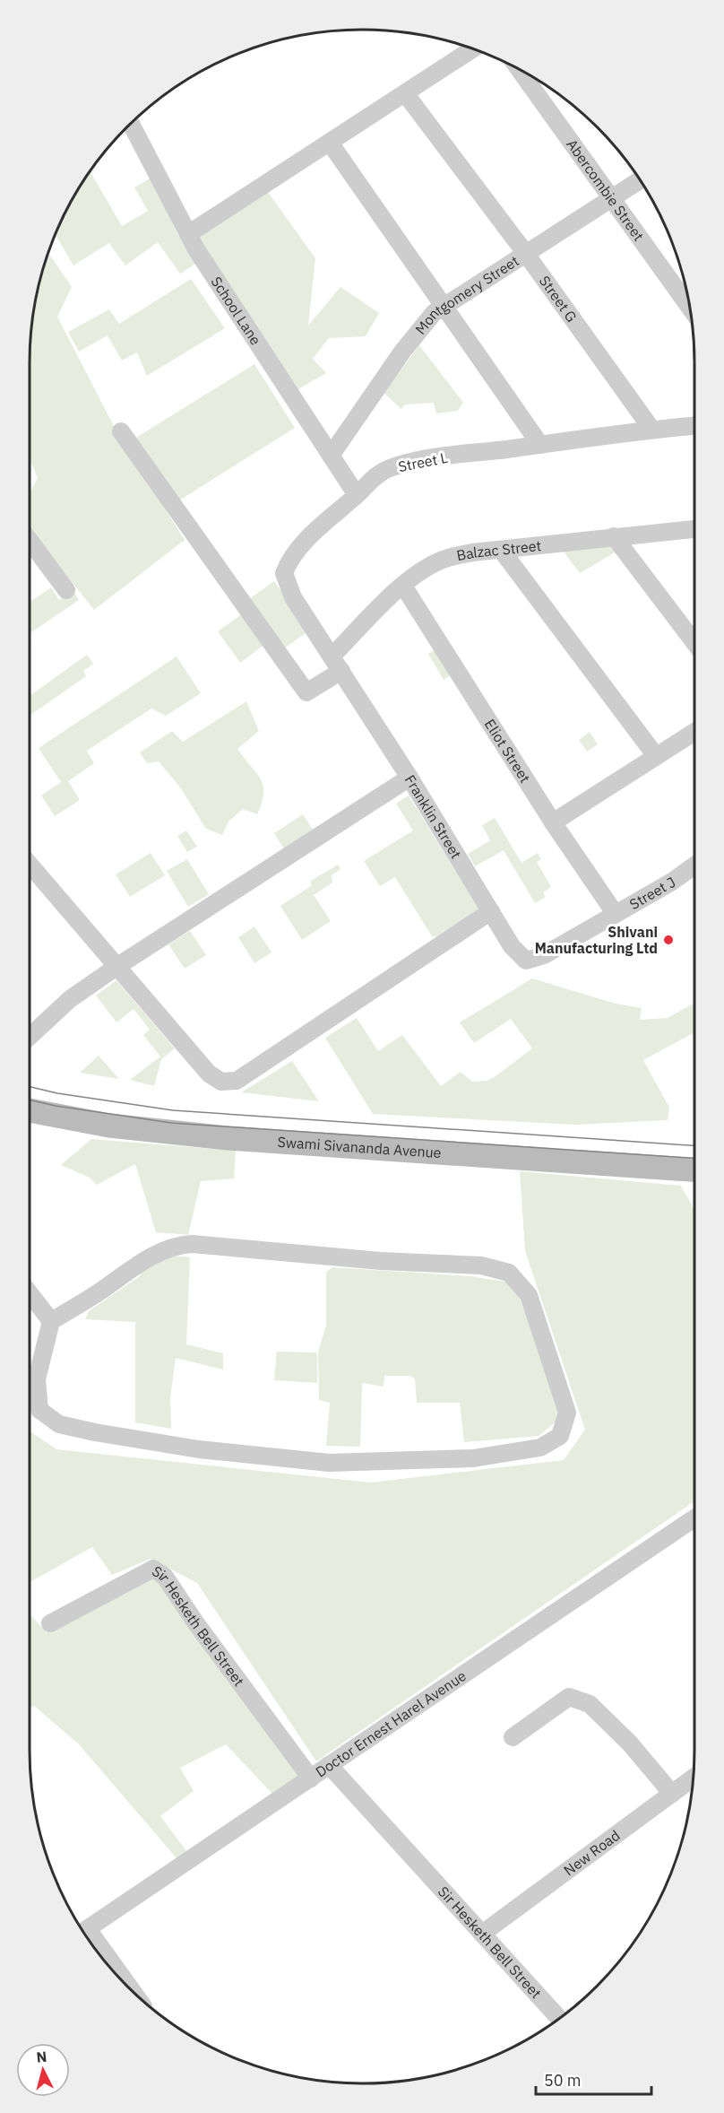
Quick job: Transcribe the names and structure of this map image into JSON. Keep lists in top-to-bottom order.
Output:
{
  "streets": {
    "street": [
      "Abercombie Street",
      "Montgomery Street",
      "Street G",
      "School Lane",
      "Street L",
      "Balzac Street",
      "Eliot Street",
      "Franklin Street",
      "Street J",
      "Swami Sivananda Avenue",
      "Sir Hesketh Bell Street",
      "Doctor Ernest Harel Avenue",
      "New Road"
    ]
  },
  "crossings": [
    ["Abercombie Street", "Montgomery Street"],
    ["Montgomery Street", "Street G"],
    ["Montgomery Street", "School Lane"],
    ["Street G", "Street L"],
    ["School Lane", "Street L"],
    ["Street L", "Balzac Street"],
    ["Street L", "Franklin Street"],
    ["Balzac Street", "Eliot Street"],
    ["Balzac Street", "Franklin Street"],
    ["Eliot Street", "Street J"],
    ["Franklin Street", "Street J"],
    ["Sir Hesketh Bell Street", "Doctor Ernest Harel Avenue"],
    ["Sir Hesketh Bell Street", "New Road"]
  ],
  "places": ["Shivani Manufacturing Ltd"],
  "scale_bar": "50 m",
  "north": "top"
}
